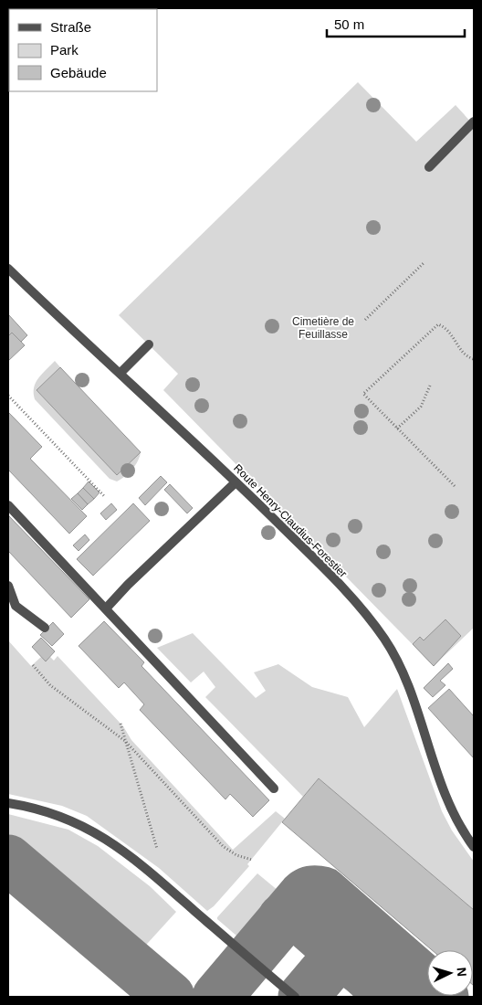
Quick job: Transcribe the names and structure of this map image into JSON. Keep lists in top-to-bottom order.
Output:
{
  "streets": {
    "street": ["Route Henry-Claudius-Forestier"]
  },
  "parks": ["Cimetière de Feuillasse"],
  "legend": ["Straße", "Park", "Gebäude"],
  "scale_bar": "50 m",
  "north": "right"
}
